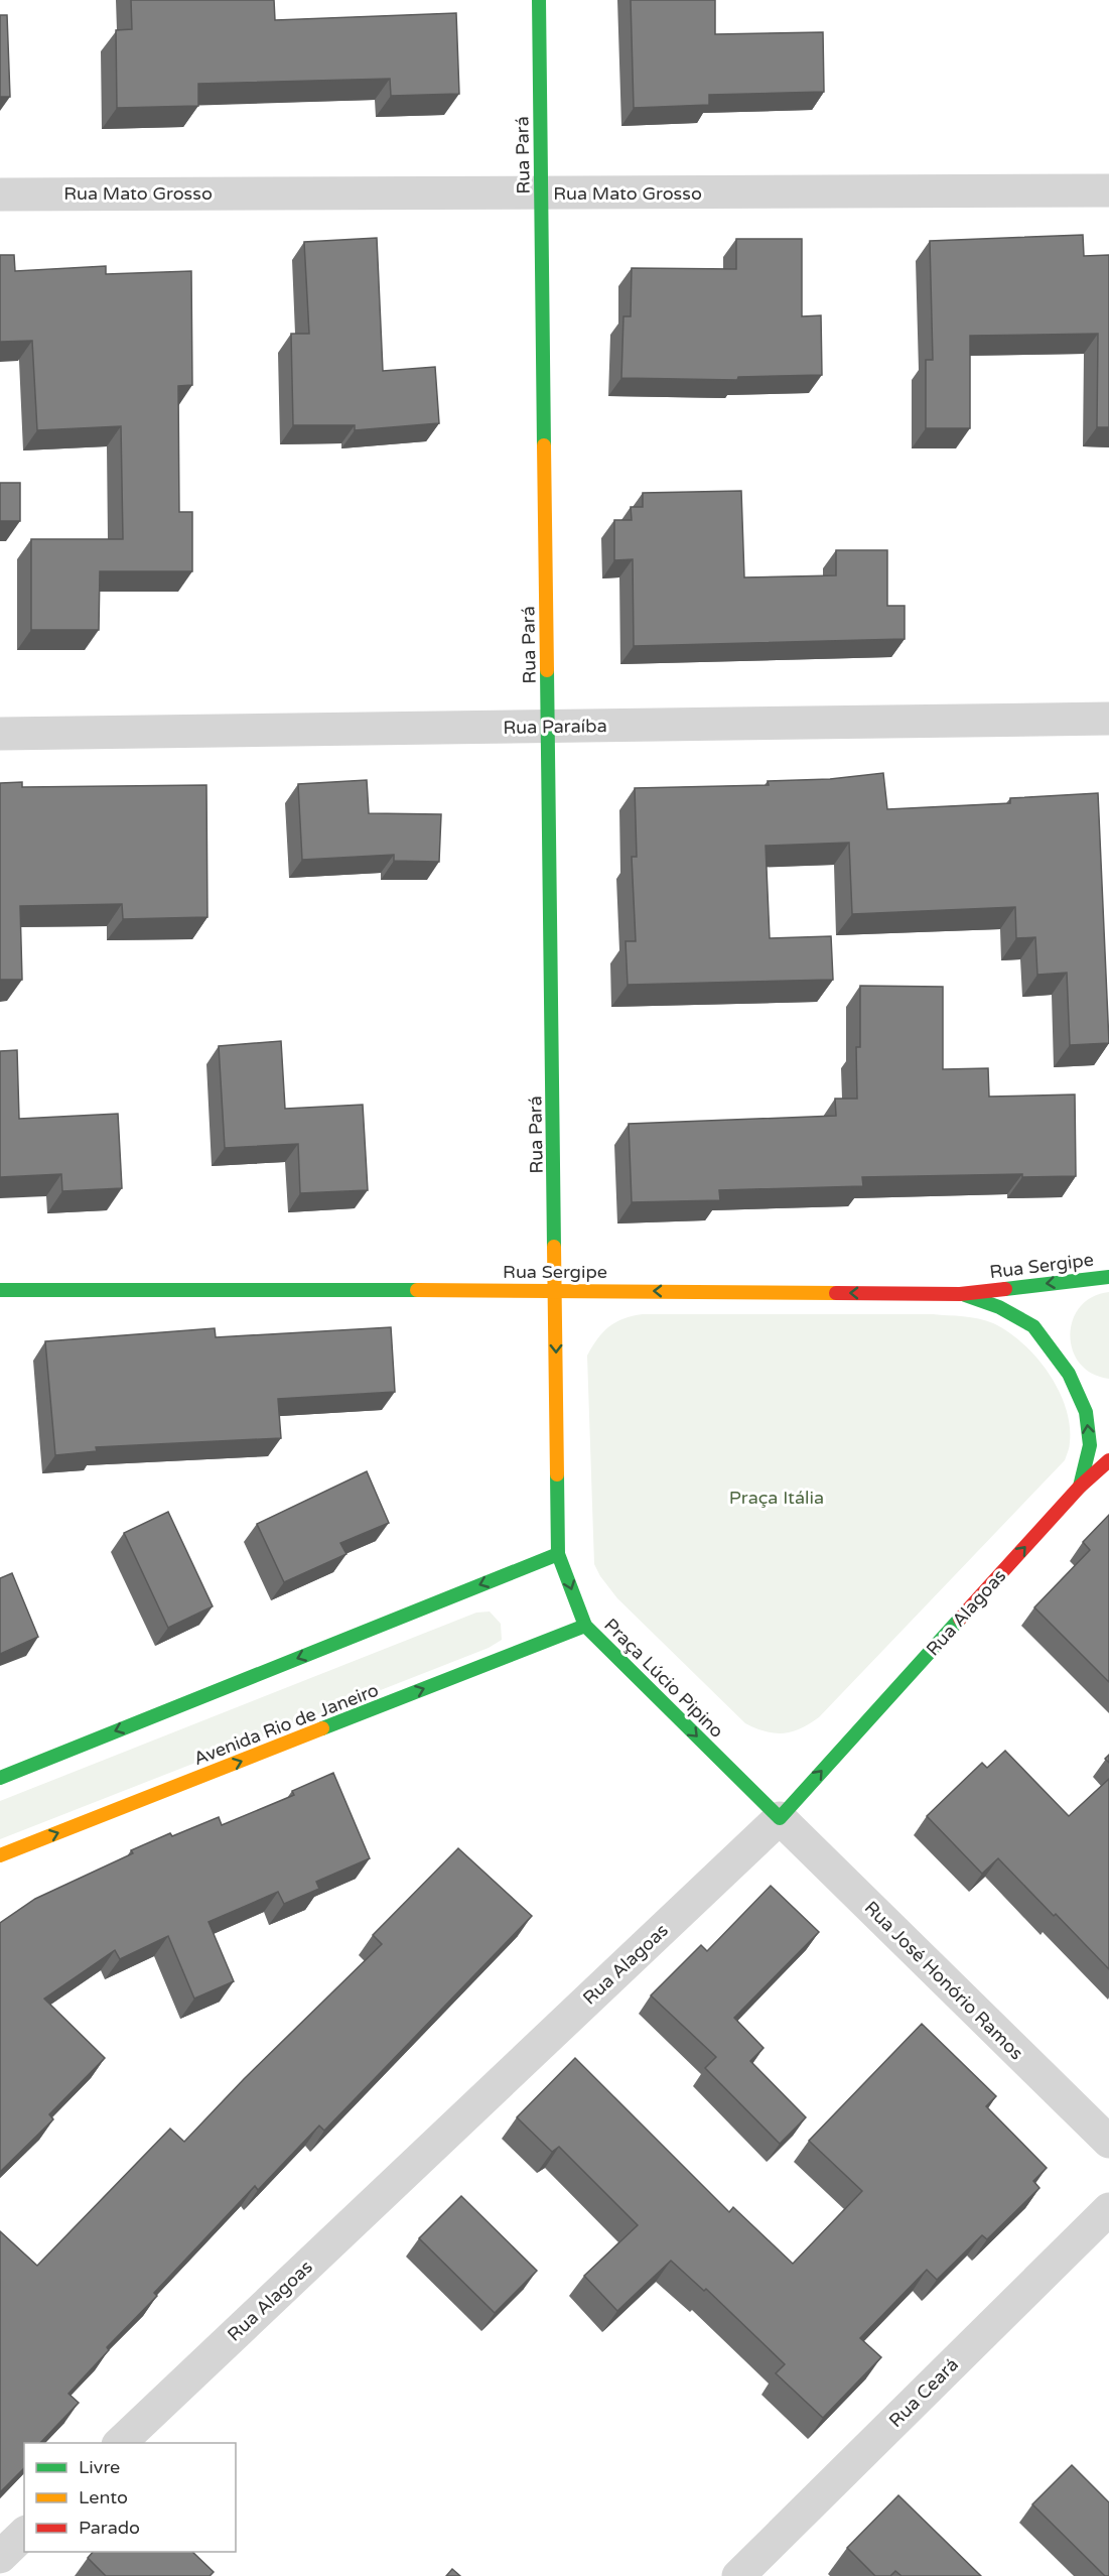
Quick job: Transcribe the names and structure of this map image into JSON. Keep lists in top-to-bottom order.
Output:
{
  "streets": {
    "street": [
      "Rua Pará",
      "Rua Mato Grosso",
      "Rua Paraíba",
      "Rua Sergipe",
      "Rua Alagoas",
      "Praça Lúcio Pipino",
      "Avenida Rio de Janeiro",
      "Rua José Honório Ramos",
      "Rua Ceará"
    ]
  },
  "crossings": [
    ["Rua Pará", "Rua Mato Grosso"],
    ["Rua Pará", "Rua Paraíba"],
    ["Rua Pará", "Rua Sergipe"],
    ["Rua Pará", "Praça Lúcio Pipino"],
    ["Rua Sergipe", "Praça Lúcio Pipino"],
    ["Rua Alagoas", "Praça Lúcio Pipino"],
    ["Rua Alagoas", "Rua José Honório Ramos"],
    ["Praça Lúcio Pipino", "Avenida Rio de Janeiro"],
    ["Praça Lúcio Pipino", "Rua José Honório Ramos"]
  ],
  "one_way": ["Rua Sergipe", "Praça Lúcio Pipino"],
  "parks": ["Praça Itália"],
  "legend": ["Livre", "Lento", "Parado"]
}
